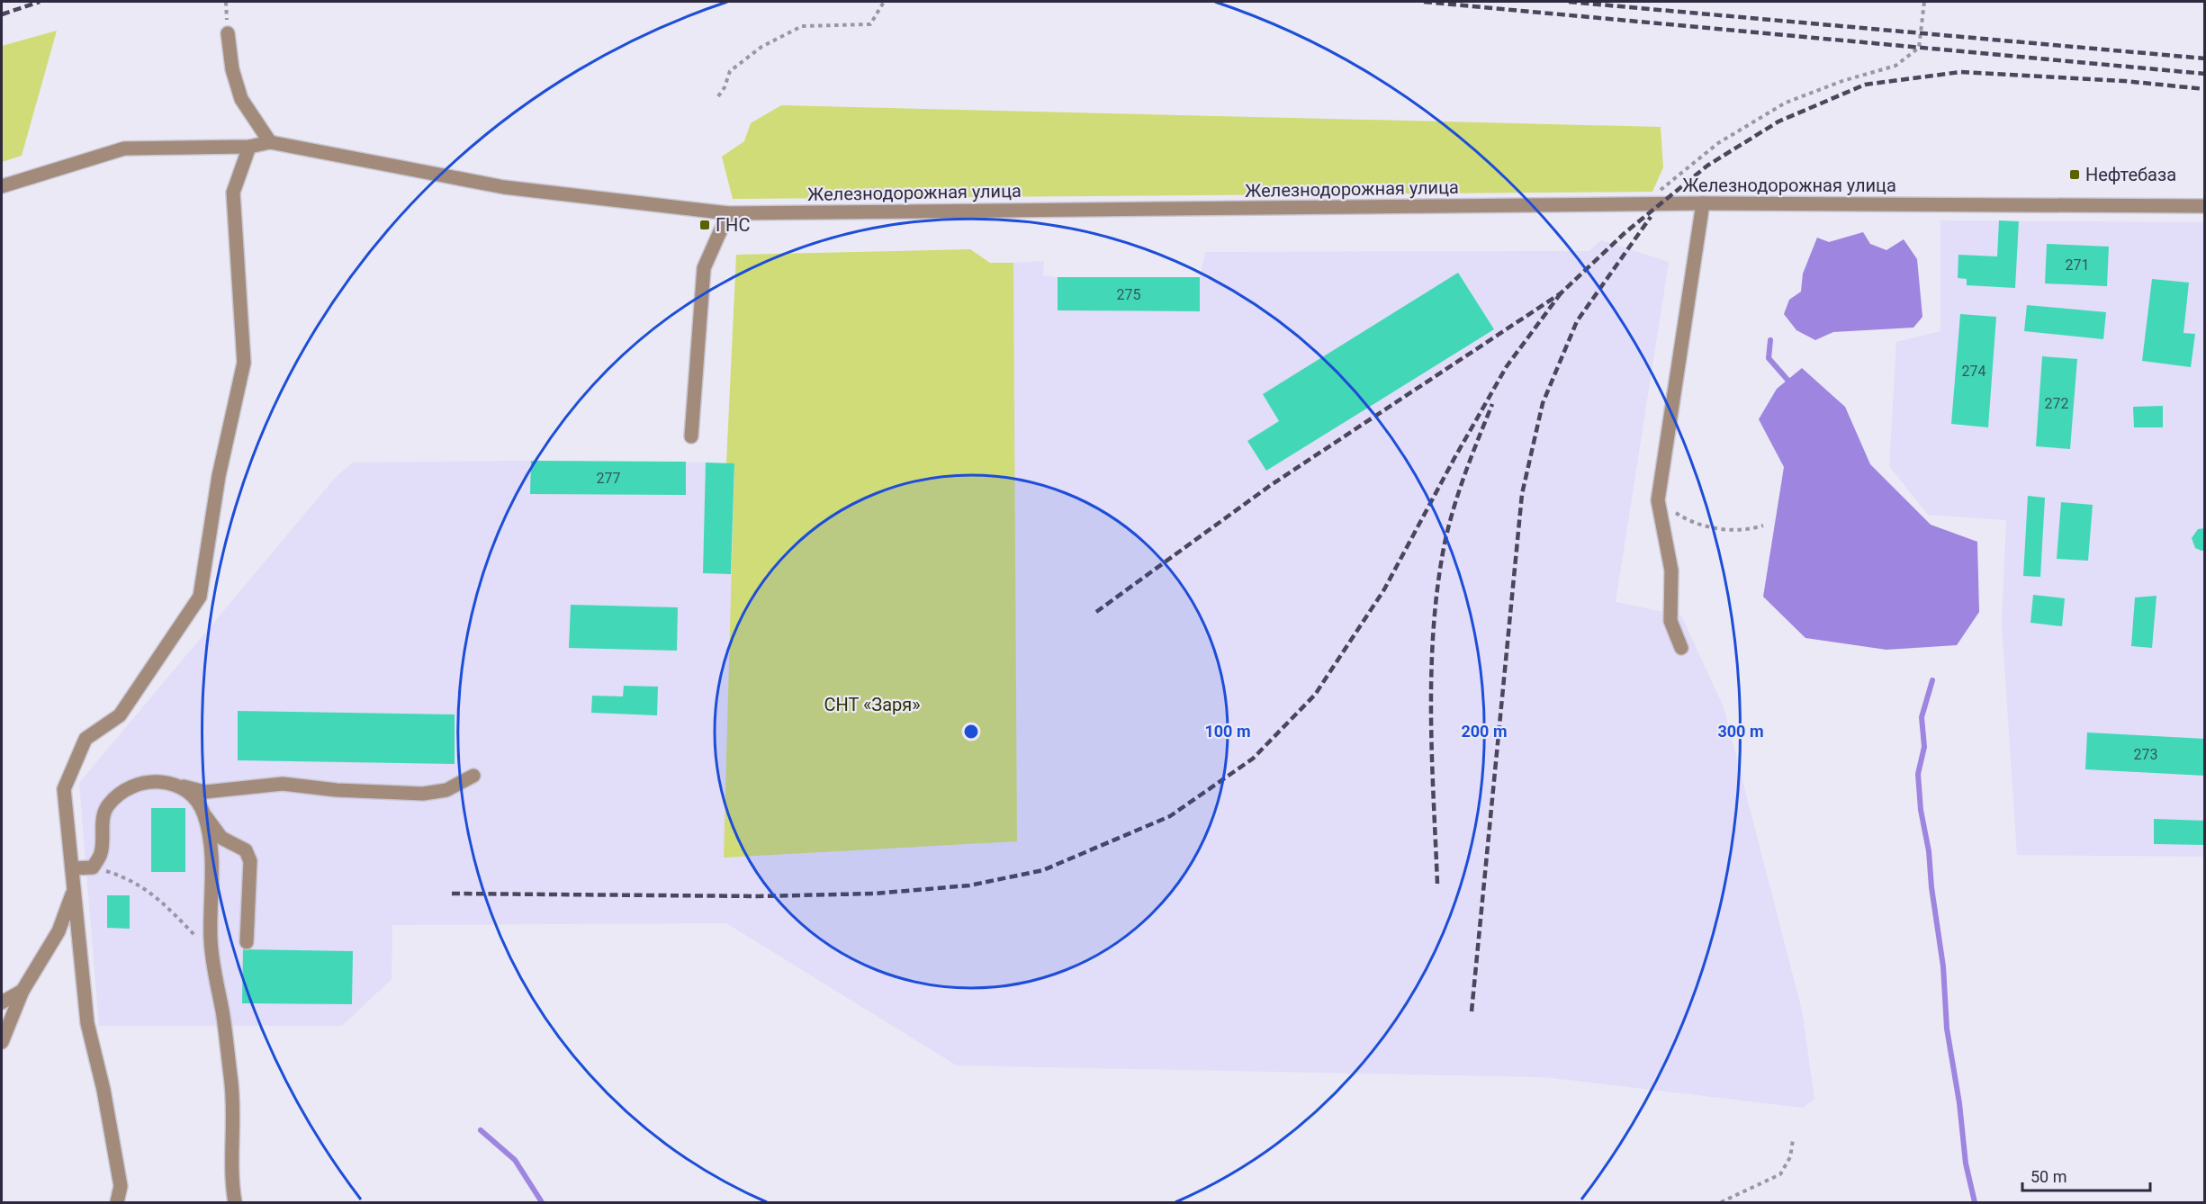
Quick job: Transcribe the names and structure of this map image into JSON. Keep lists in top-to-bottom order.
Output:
{
  "streets": {
    "street": ["Железнодорожная улица"]
  },
  "parks": ["СНТ «Заря»"],
  "places": {
    "transit": ["Нефтебаза", "ГНС"]
  },
  "house_numbers": [
    "271",
    "275",
    "274",
    "272",
    "277",
    "273"
  ],
  "scale_bar": "50 m",
  "rings": ["100 m", "200 m", "300 m"]
}
